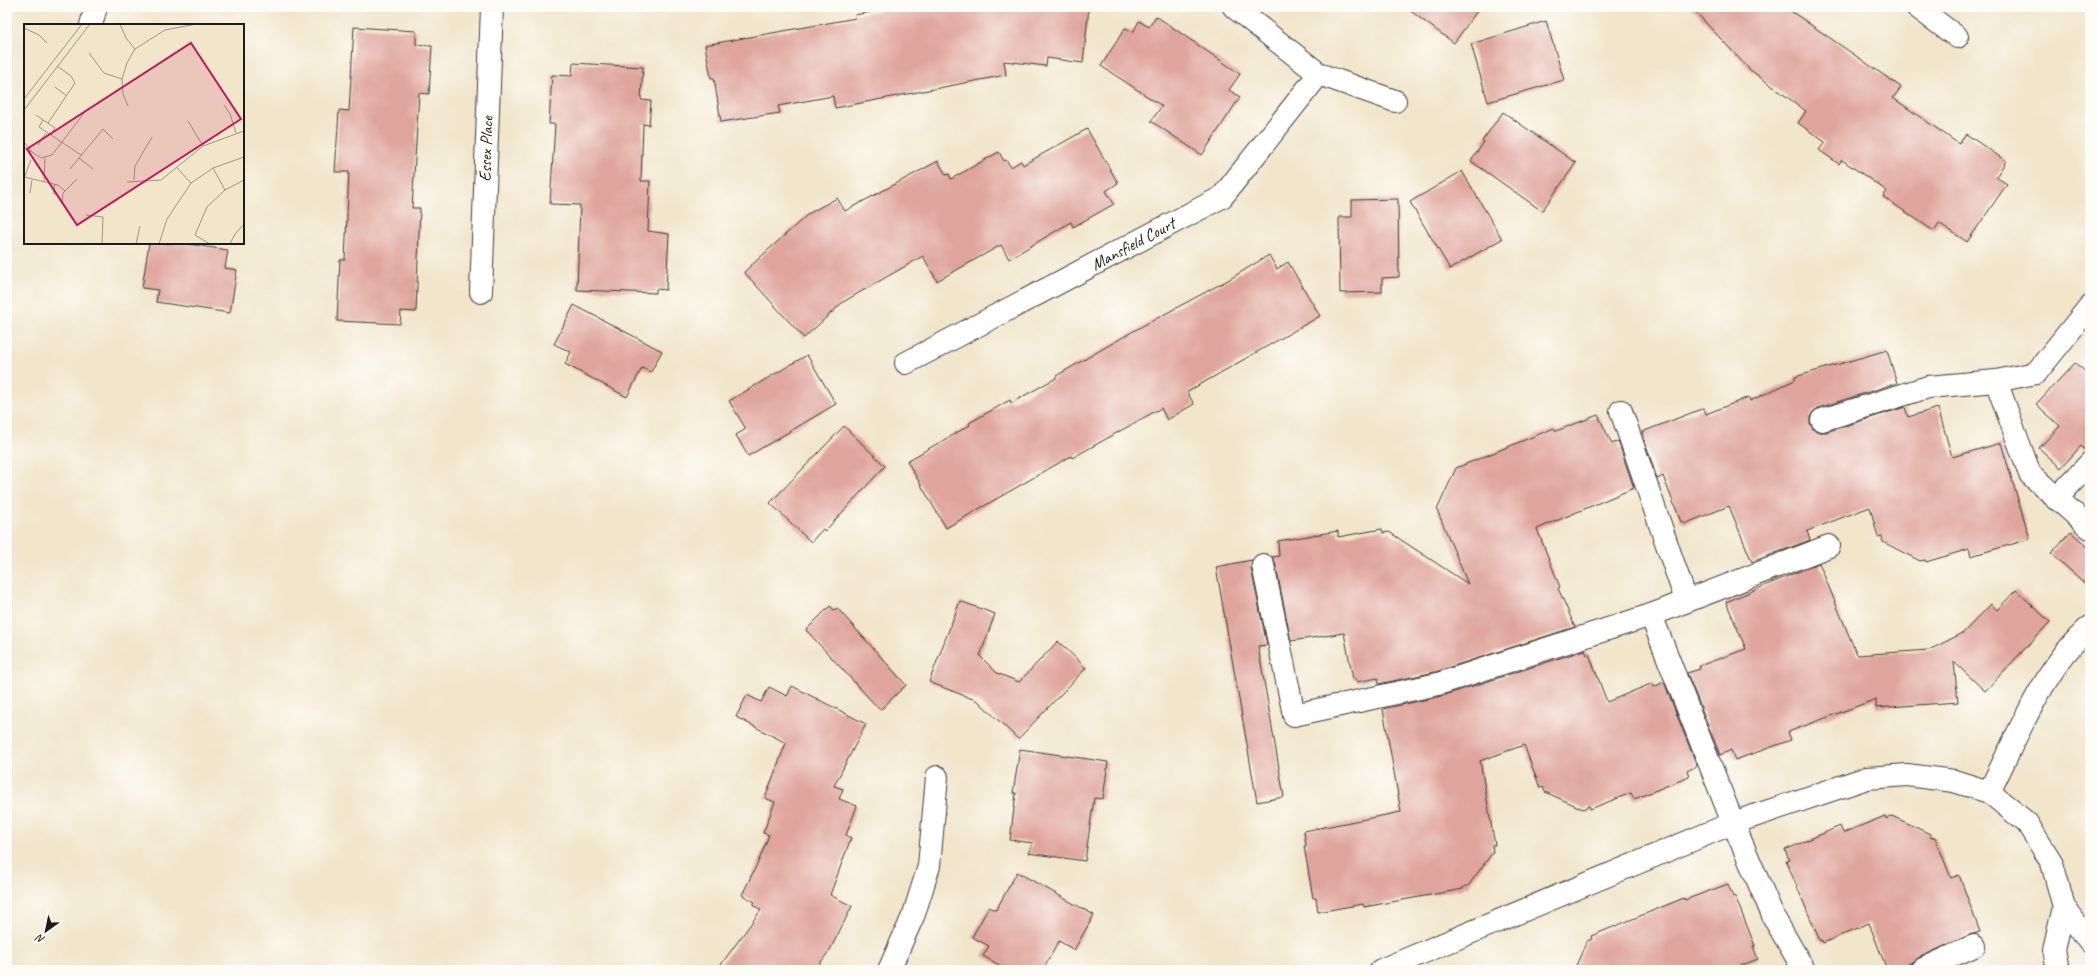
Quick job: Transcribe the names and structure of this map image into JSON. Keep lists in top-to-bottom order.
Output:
{
  "streets": {
    "street": ["Essex Place", "Mansfield Court"]
  },
  "north": "bottom left"
}
